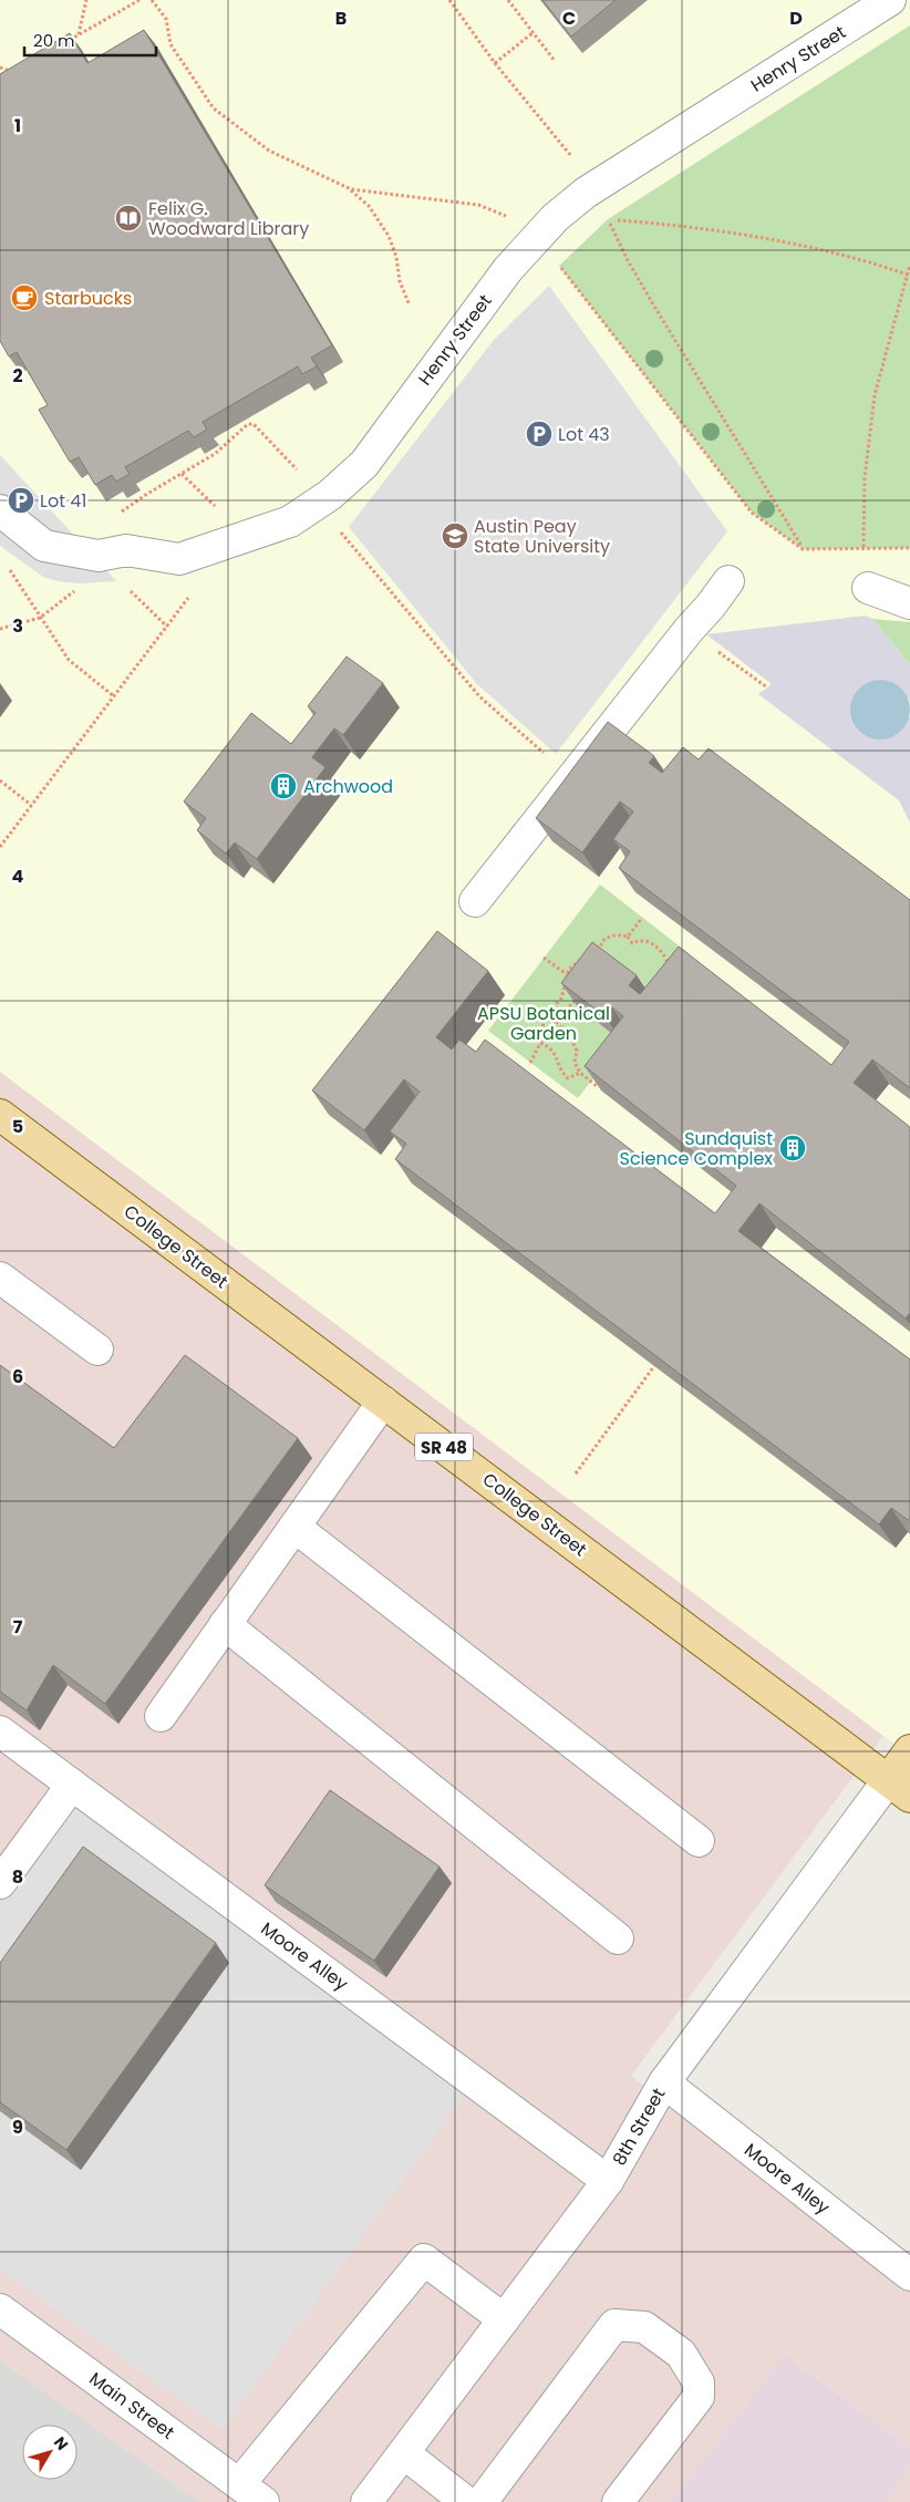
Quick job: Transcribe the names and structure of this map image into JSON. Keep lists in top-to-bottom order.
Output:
{
  "streets": {
    "main road": ["College Street", "SR 48", "8th Street"],
    "street": ["Henry Street", "Moore Alley", "Main Street"]
  },
  "crossings": [
    ["College Street", "8th Street"],
    ["Moore Alley", "8th Street"]
  ],
  "parks": ["APSU Botanical Garden"],
  "places": {
    "library": ["Felix G. Woodward Library"],
    "cafe": ["Starbucks"],
    "parking": ["Lot 43", "Lot 41"],
    "school or university": ["Austin Peay State University"],
    "building": ["Archwood", "Sundquist Science Complex"]
  },
  "scale_bar": "20 m",
  "north": "top right",
  "grid": {
    "columns": ["B", "C", "D"],
    "rows": [
      "1",
      "2",
      "3",
      "4",
      "5",
      "6",
      "7",
      "8",
      "9"
    ]
  }
}
